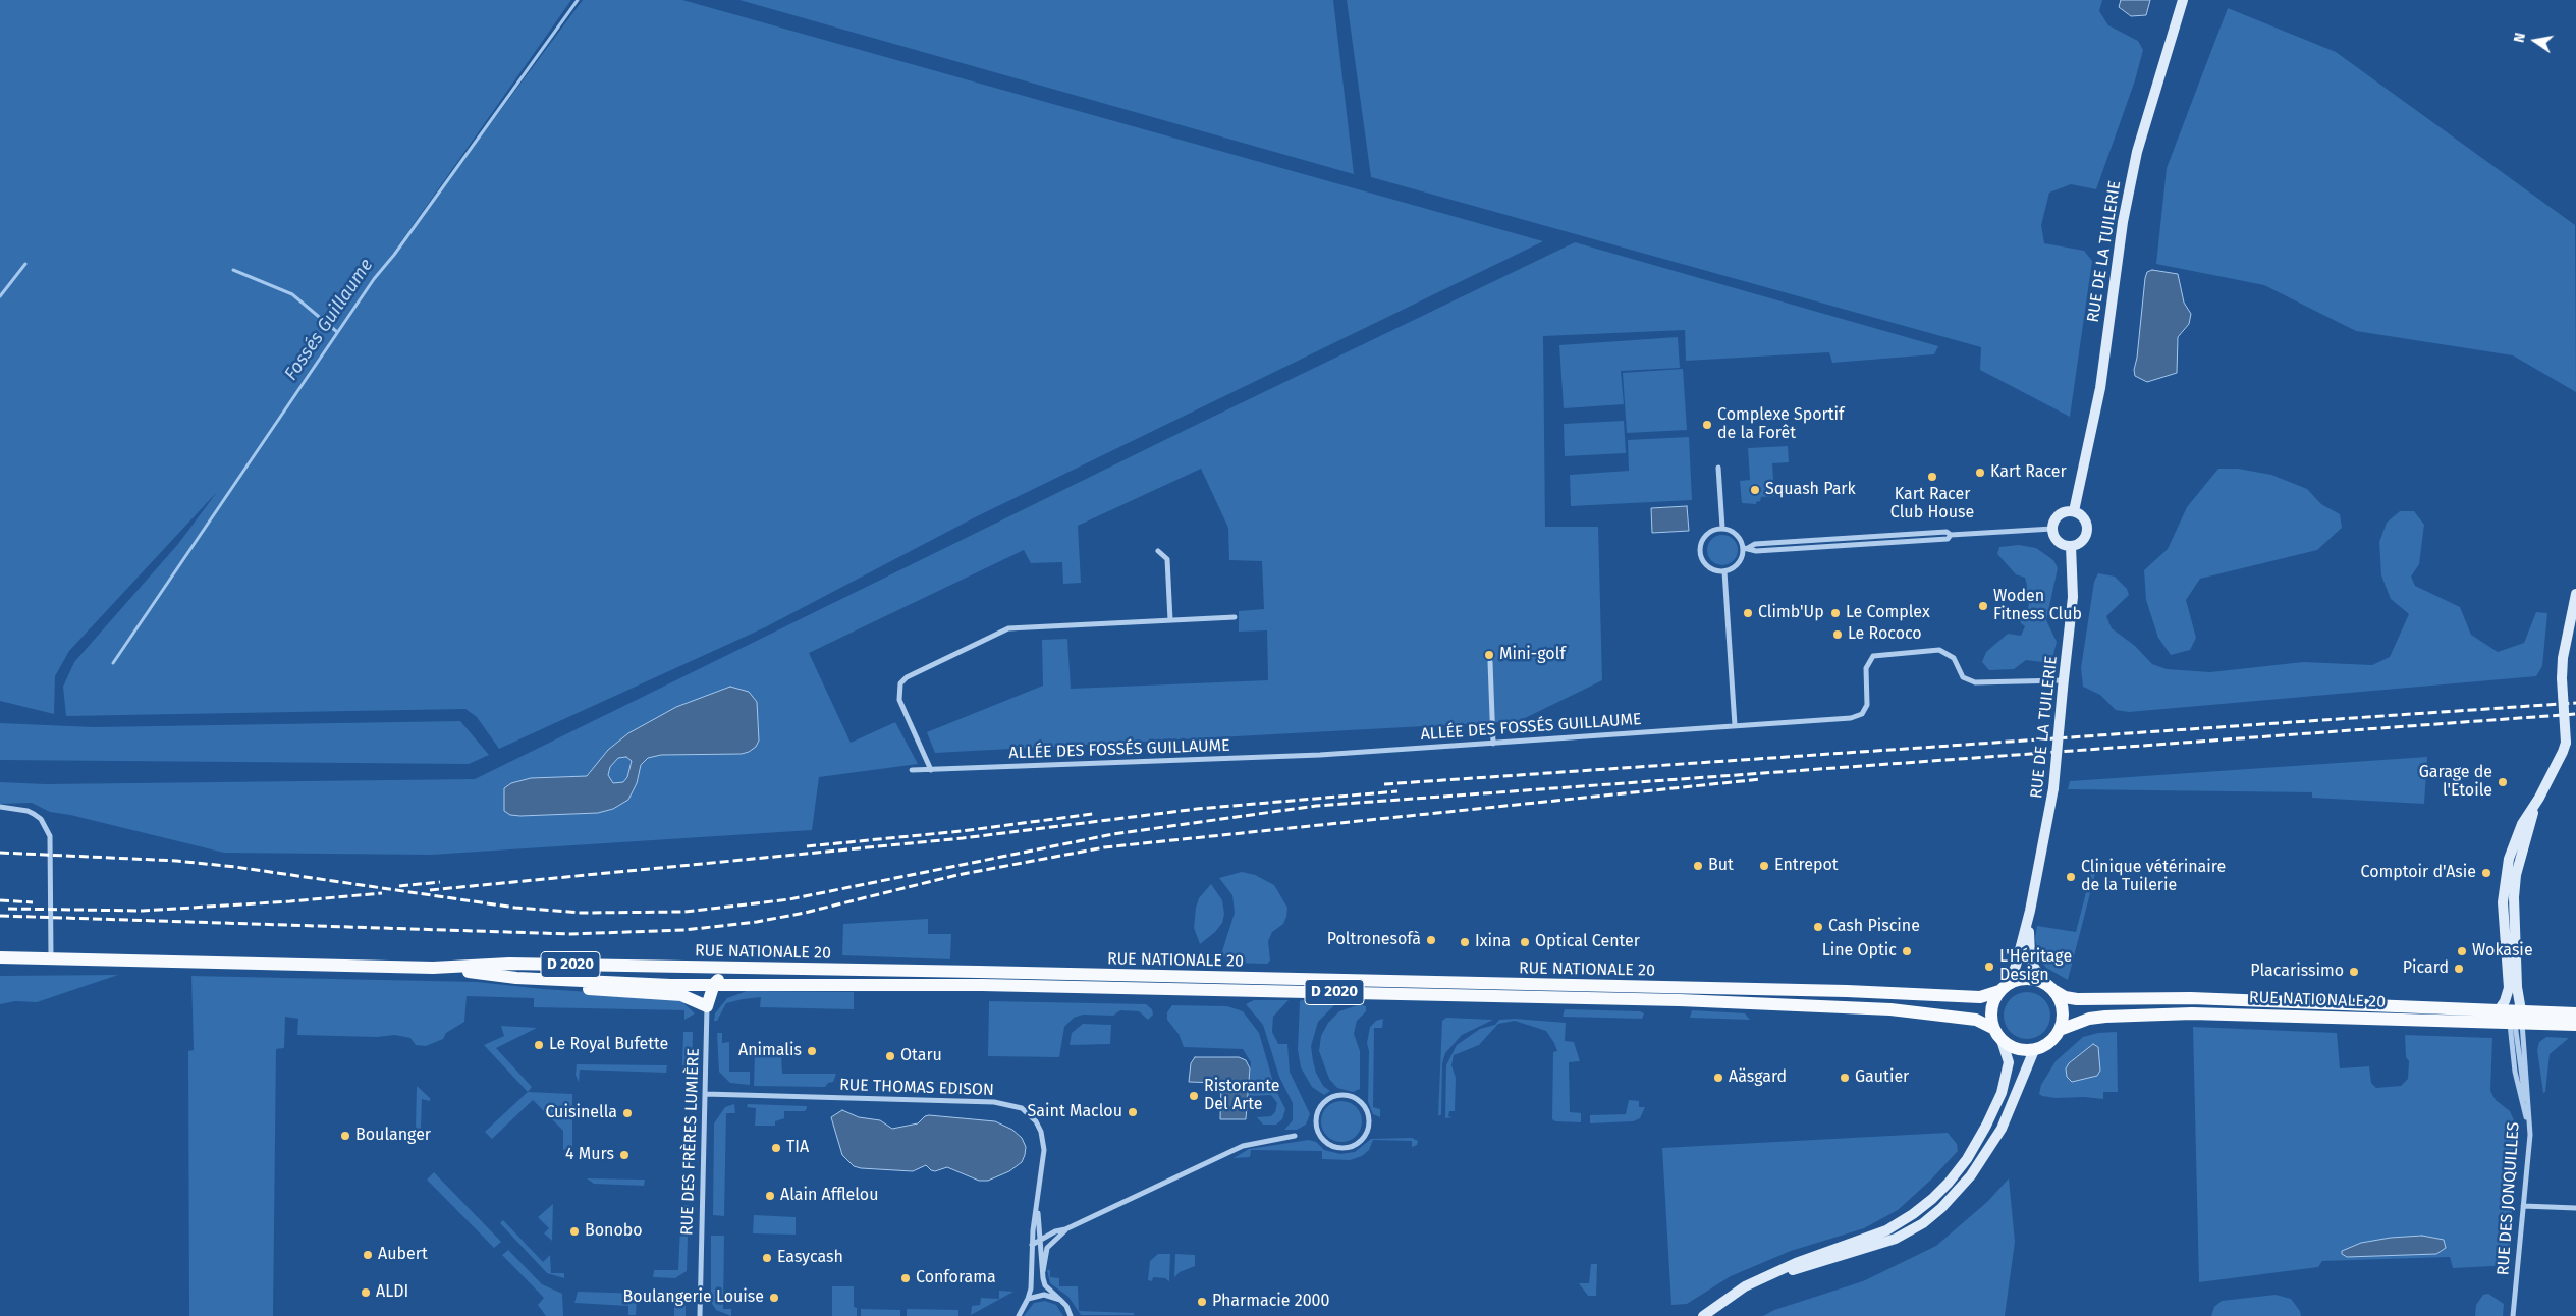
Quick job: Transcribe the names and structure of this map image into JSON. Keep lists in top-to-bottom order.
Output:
{
  "streets": {
    "main road": ["RUE NATIONALE 20", "D 2020"],
    "street": [
      "RUE DE LA TUILERIE",
      "ALLÉE DES FOSSÉS GUILLAUME",
      "RUE THOMAS EDISON",
      "RUE DES FRÈRES LUMIÈRE",
      "RUE DES JONQUILLES"
    ]
  },
  "crossings": [
    ["RUE DE LA TUILERIE", "ALLÉE DES FOSSÉS GUILLAUME"],
    ["RUE DE LA TUILERIE", "RUE NATIONALE 20"],
    ["RUE NATIONALE 20", "D 2020"],
    ["RUE NATIONALE 20", "RUE DES FRÈRES LUMIÈRE"],
    ["RUE NATIONALE 20", "RUE DES JONQUILLES"],
    ["RUE THOMAS EDISON", "RUE DES FRÈRES LUMIÈRE"]
  ],
  "water": ["Fossés Guillaume"],
  "places": [
    "Complexe Sportif de la Forêt",
    "Kart Racer",
    "Kart Racer Club House",
    "Squash Park",
    "Woden Fitness Club",
    "Climb'Up",
    "Le Complex",
    "Le Rococo",
    "Mini-golf",
    "Garage de l'Etoile",
    "But",
    "Entrepot",
    "Comptoir d'Asie",
    "Clinique vétérinaire de la Tuilerie",
    "Cash Piscine",
    "Poltronesofà",
    "Ixina",
    "Optical Center",
    "Line Optic",
    "Wokasie",
    "L'Héritage Design",
    "Picard",
    "Placarissimo",
    "Le Royal Bufette",
    "Animalis",
    "Otaru",
    "Aäsgard",
    "Gautier",
    "Ristorante Del Arte",
    "Saint Maclou",
    "Cuisinella",
    "Boulanger",
    "TIA",
    "4 Murs",
    "Alain Afflelou",
    "Bonobo",
    "Aubert",
    "Easycash",
    "Conforama",
    "ALDI",
    "Boulangerie Louise",
    "Pharmacie 2000"
  ],
  "north": "left"
}
